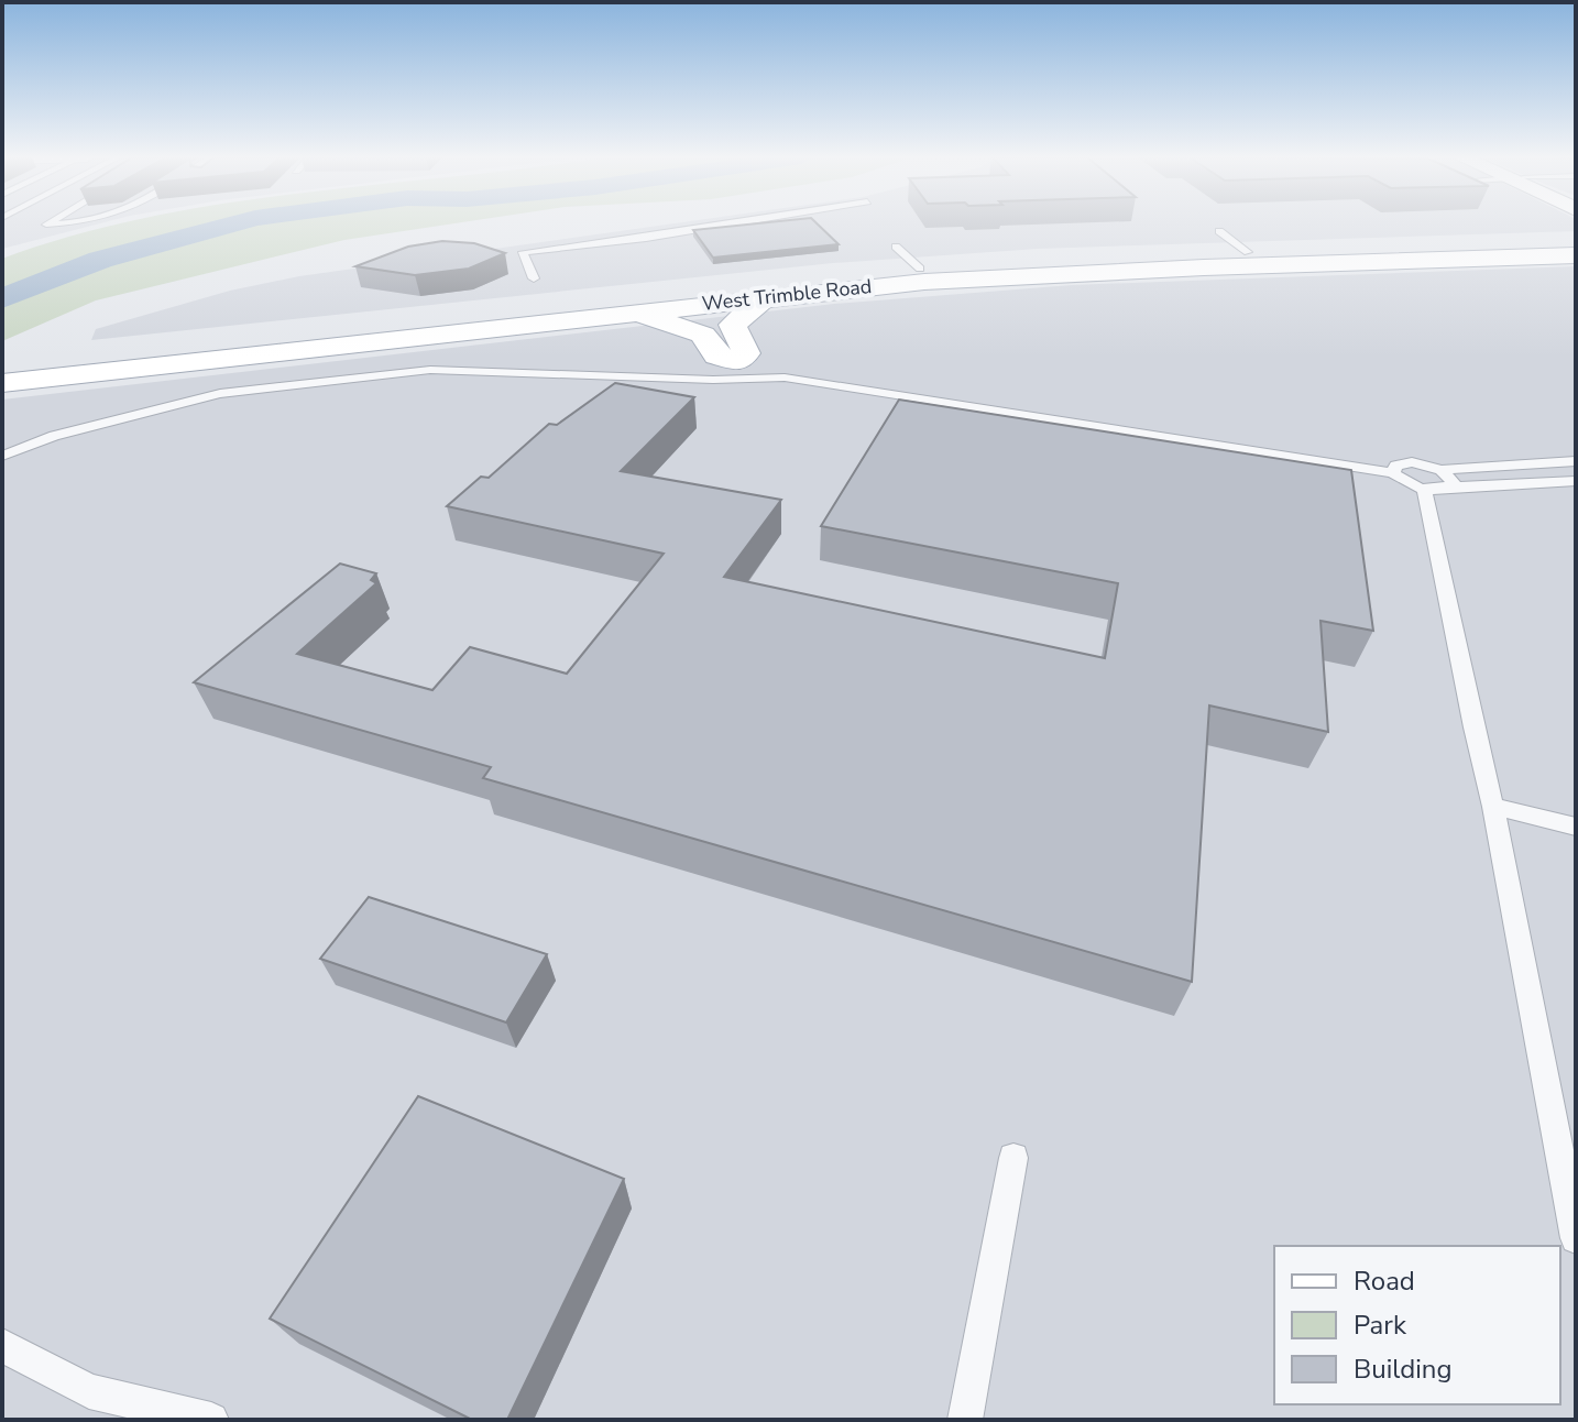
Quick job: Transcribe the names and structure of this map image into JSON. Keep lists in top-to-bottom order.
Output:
{
  "streets": {
    "main road": ["West Trimble Road"]
  },
  "legend": ["Road", "Park", "Building"]
}
